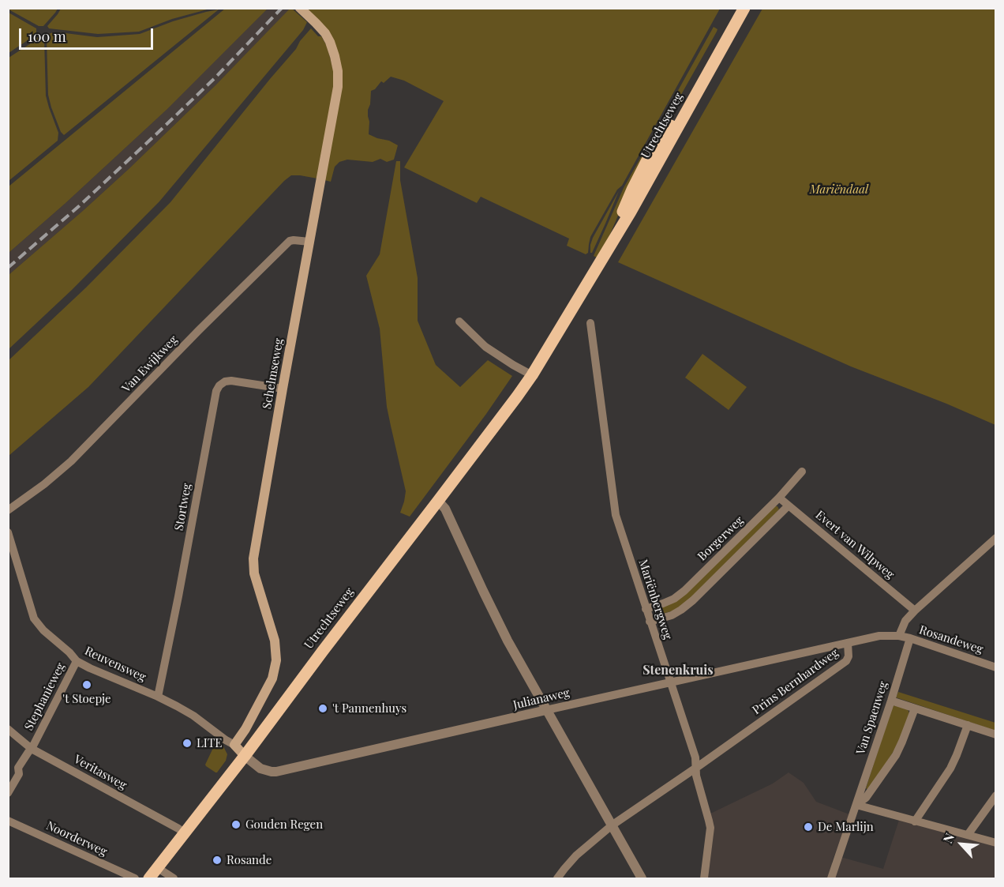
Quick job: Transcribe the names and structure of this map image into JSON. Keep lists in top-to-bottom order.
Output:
{
  "streets": {
    "main road": ["Utrechtseweg", "Schelmseweg", "Reuvensweg"],
    "street": [
      "Van Ewijkweg",
      "Stortweg",
      "Borgerweg",
      "Evert van Wilpweg",
      "Mariënbergweg",
      "Rosandeweg",
      "Prins Bernhardweg",
      "Stephanieweg",
      "Julianaweg",
      "Van Spaenweg",
      "Veritasweg",
      "Noorderweg"
    ]
  },
  "crossings": [
    ["Utrechtseweg", "Reuvensweg"],
    ["Utrechtseweg", "Julianaweg"],
    ["Utrechtseweg", "Veritasweg"],
    ["Van Ewijkweg", "Schelmseweg"],
    ["Schelmseweg", "Stortweg"],
    ["Schelmseweg", "Reuvensweg"],
    ["Stortweg", "Reuvensweg"],
    ["Borgerweg", "Evert van Wilpweg"],
    ["Borgerweg", "Mariënbergweg"],
    ["Mariënbergweg", "Prins Bernhardweg"],
    ["Mariënbergweg", "Julianaweg"],
    ["Rosandeweg", "Prins Bernhardweg"],
    ["Rosandeweg", "Van Spaenweg"],
    ["Reuvensweg", "Stephanieweg"],
    ["Reuvensweg", "Julianaweg"],
    ["Prins Bernhardweg", "Julianaweg"],
    ["Stephanieweg", "Veritasweg"]
  ],
  "districts": ["Stenenkruis"],
  "parks": ["Mariëndaal"],
  "places": [
    "'t Stoepje",
    "'t Pannenhuys",
    "LITE",
    "Gouden Regen",
    "De Marlijn",
    "Rosande"
  ],
  "scale_bar": "100 m",
  "north": "top left"
}
